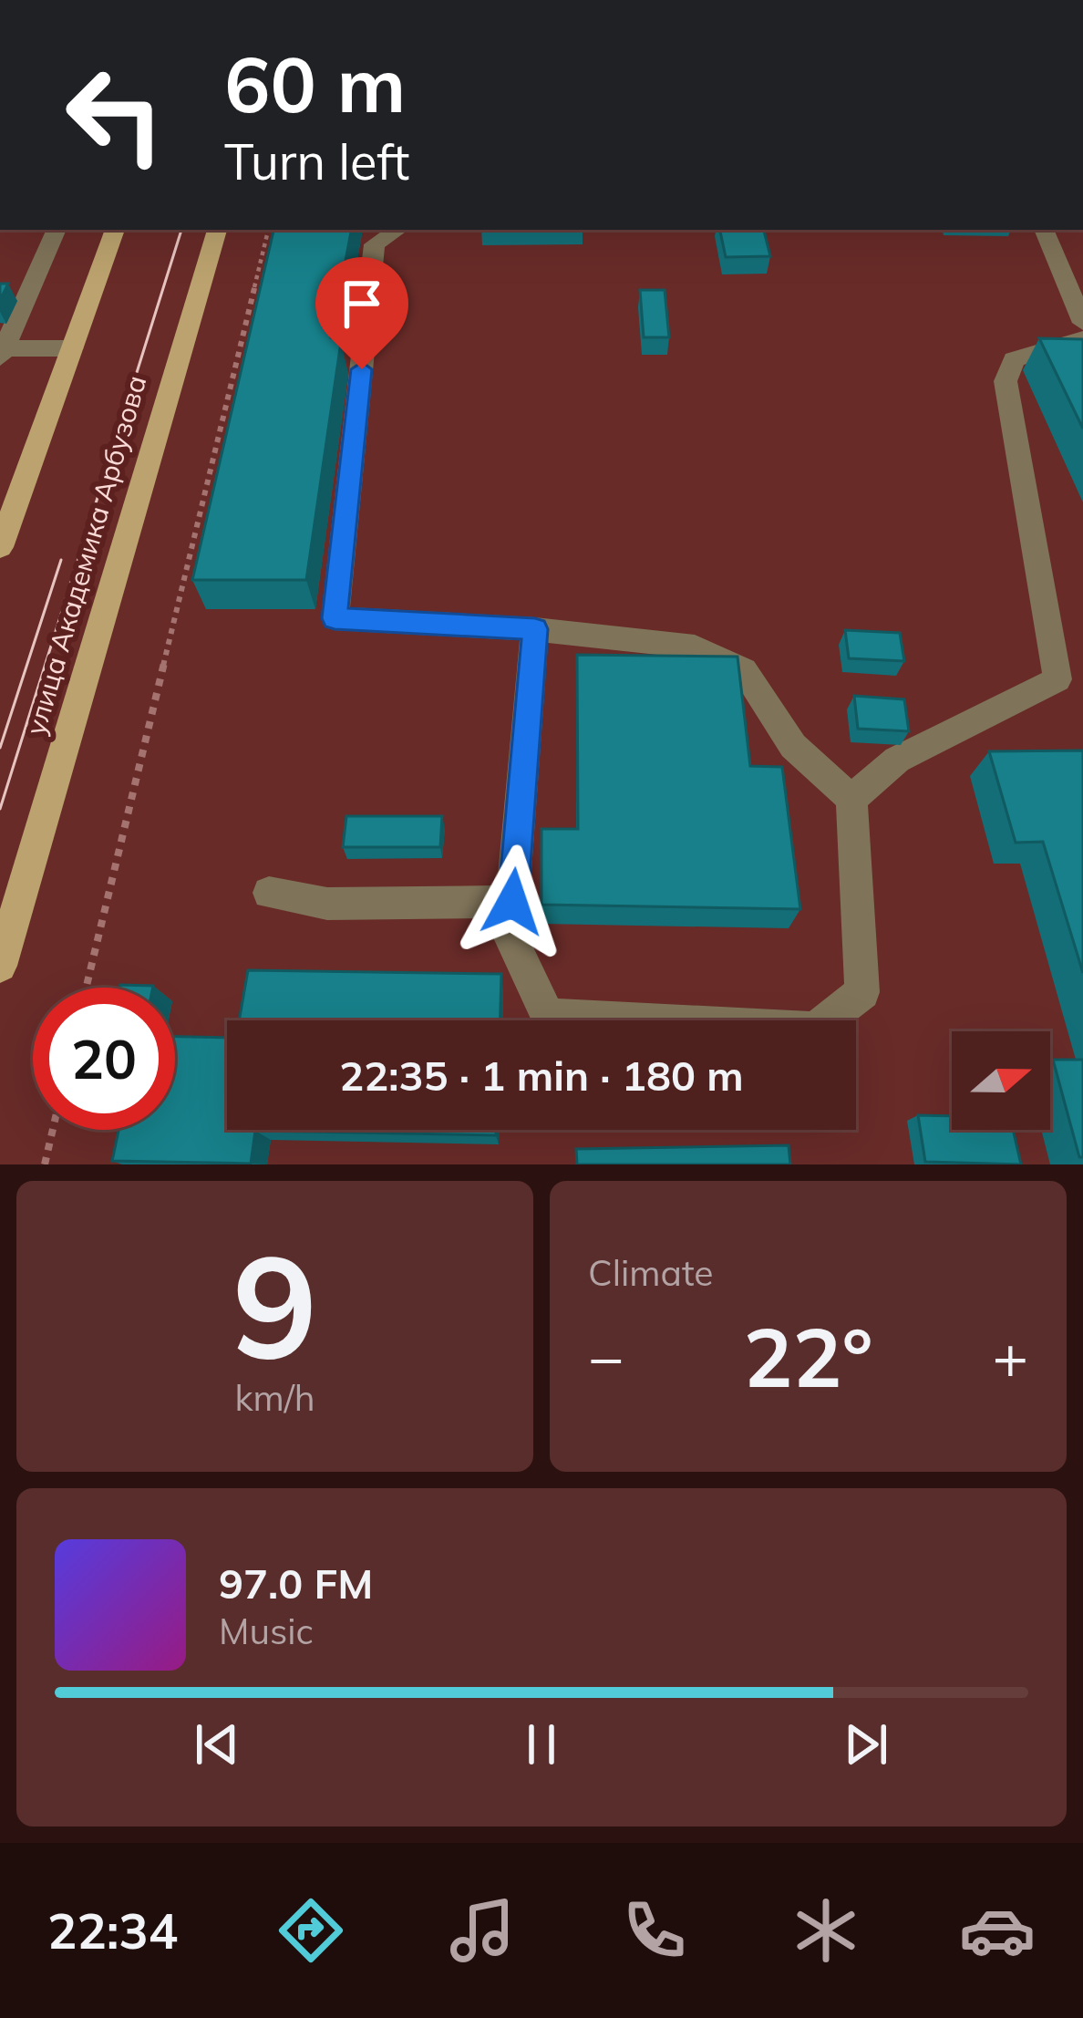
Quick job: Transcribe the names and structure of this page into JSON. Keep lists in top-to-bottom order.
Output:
{
  "streets": {
    "main road": ["улица Академика Арбузова"]
  },
  "north": "right",
  "page": {
    "turn": ["60 m", "Turn left"],
    "limit": "20",
    "trip": "22:35 · 1 min · 180 m",
    "tile": [
      ["9", "km/h"],
      "Climate"
    ],
    "heat": ["−", "22°", "+"],
    "song": ["97.0 FM", "Music"],
    "tabs": "22:34"
  }
}
